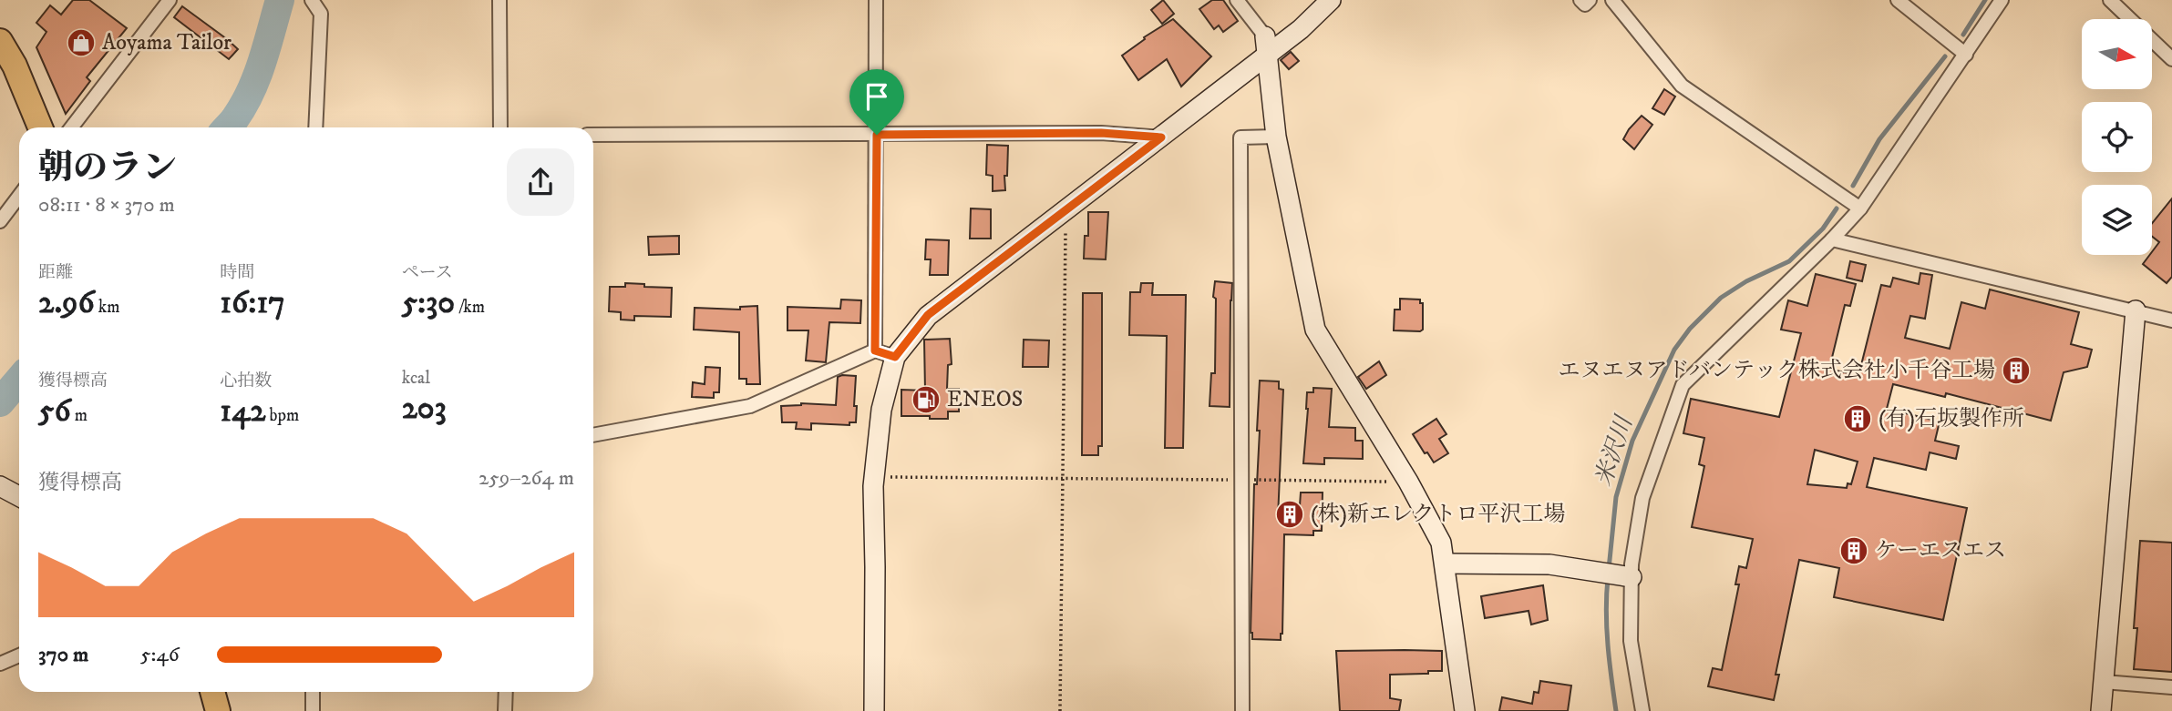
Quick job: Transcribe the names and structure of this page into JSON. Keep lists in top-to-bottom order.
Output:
{
  "water": ["米沢川"],
  "places": {
    "shop": ["Aoyama Tailor"],
    "building": [
      "エヌエヌアドバンテック株式会社小千谷工場",
      "(有)石坂製作所",
      "(株)新エレクトロ平沢工場",
      "ケーエスエス"
    ],
    "fuel station": ["ENEOS"]
  },
  "north": "right",
  "page": {
    "heading": ["朝のラン", "08:11 · 8 × 370 m"],
    "stats": [
      ["距離", "2.96 km"],
      ["時間", "16:17"],
      ["ペース", "5:30 /km"],
      ["獲得標高", "56 m"],
      ["心拍数", "142 bpm"],
      ["kcal", "203"]
    ],
    "chart": ["獲得標高", "259–264 m"],
    "list": [
      {
        "name": "370 m",
        "note": "5:46"
      }
    ]
  }
}
